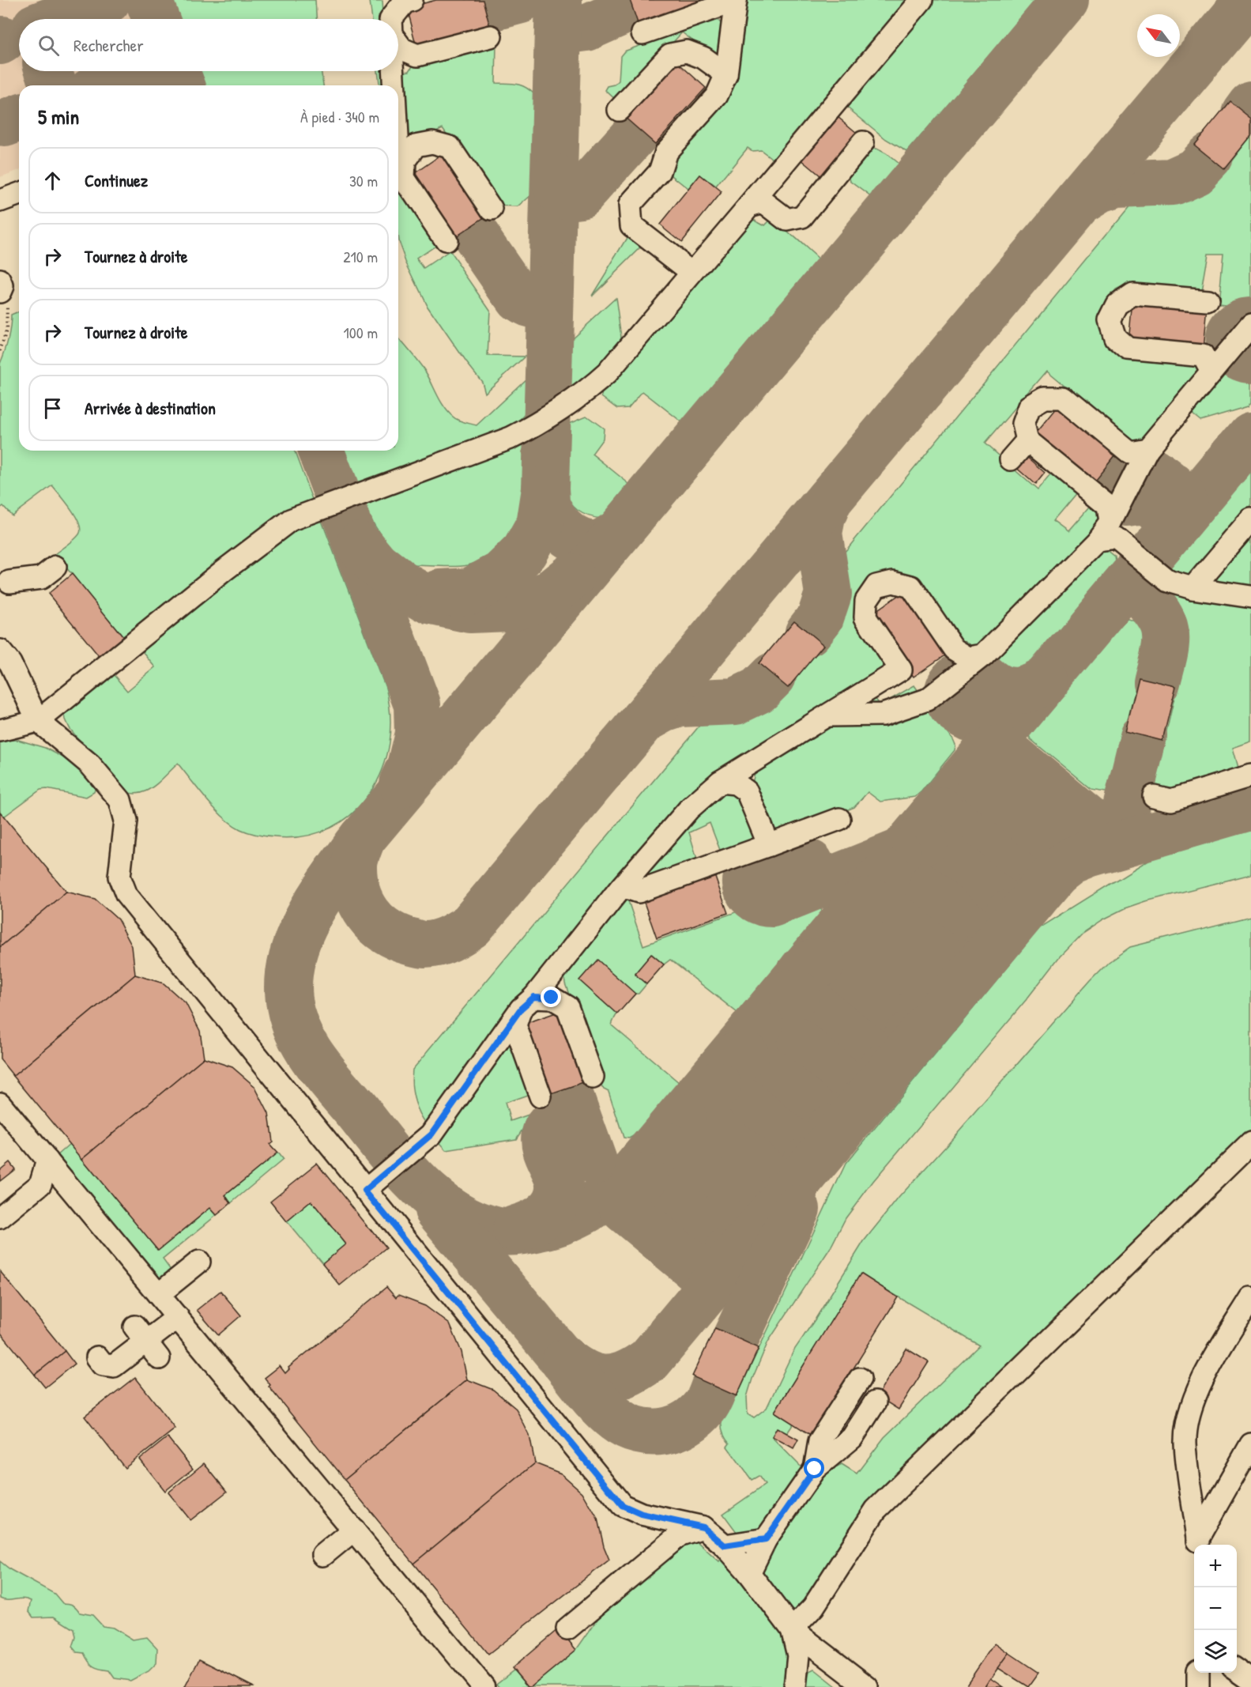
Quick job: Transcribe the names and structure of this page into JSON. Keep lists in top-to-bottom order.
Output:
{
  "north": "top left",
  "page": {
    "search": "Rechercher",
    "heading": ["5 min", "À pied · 340 m"],
    "list": [
      ["Continuez", "30 m"],
      ["Tournez à droite", "210 m"],
      ["Tournez à droite", "100 m"],
      "Arrivée à destination"
    ],
    "map_buttons": ["+", "−"]
  }
}
